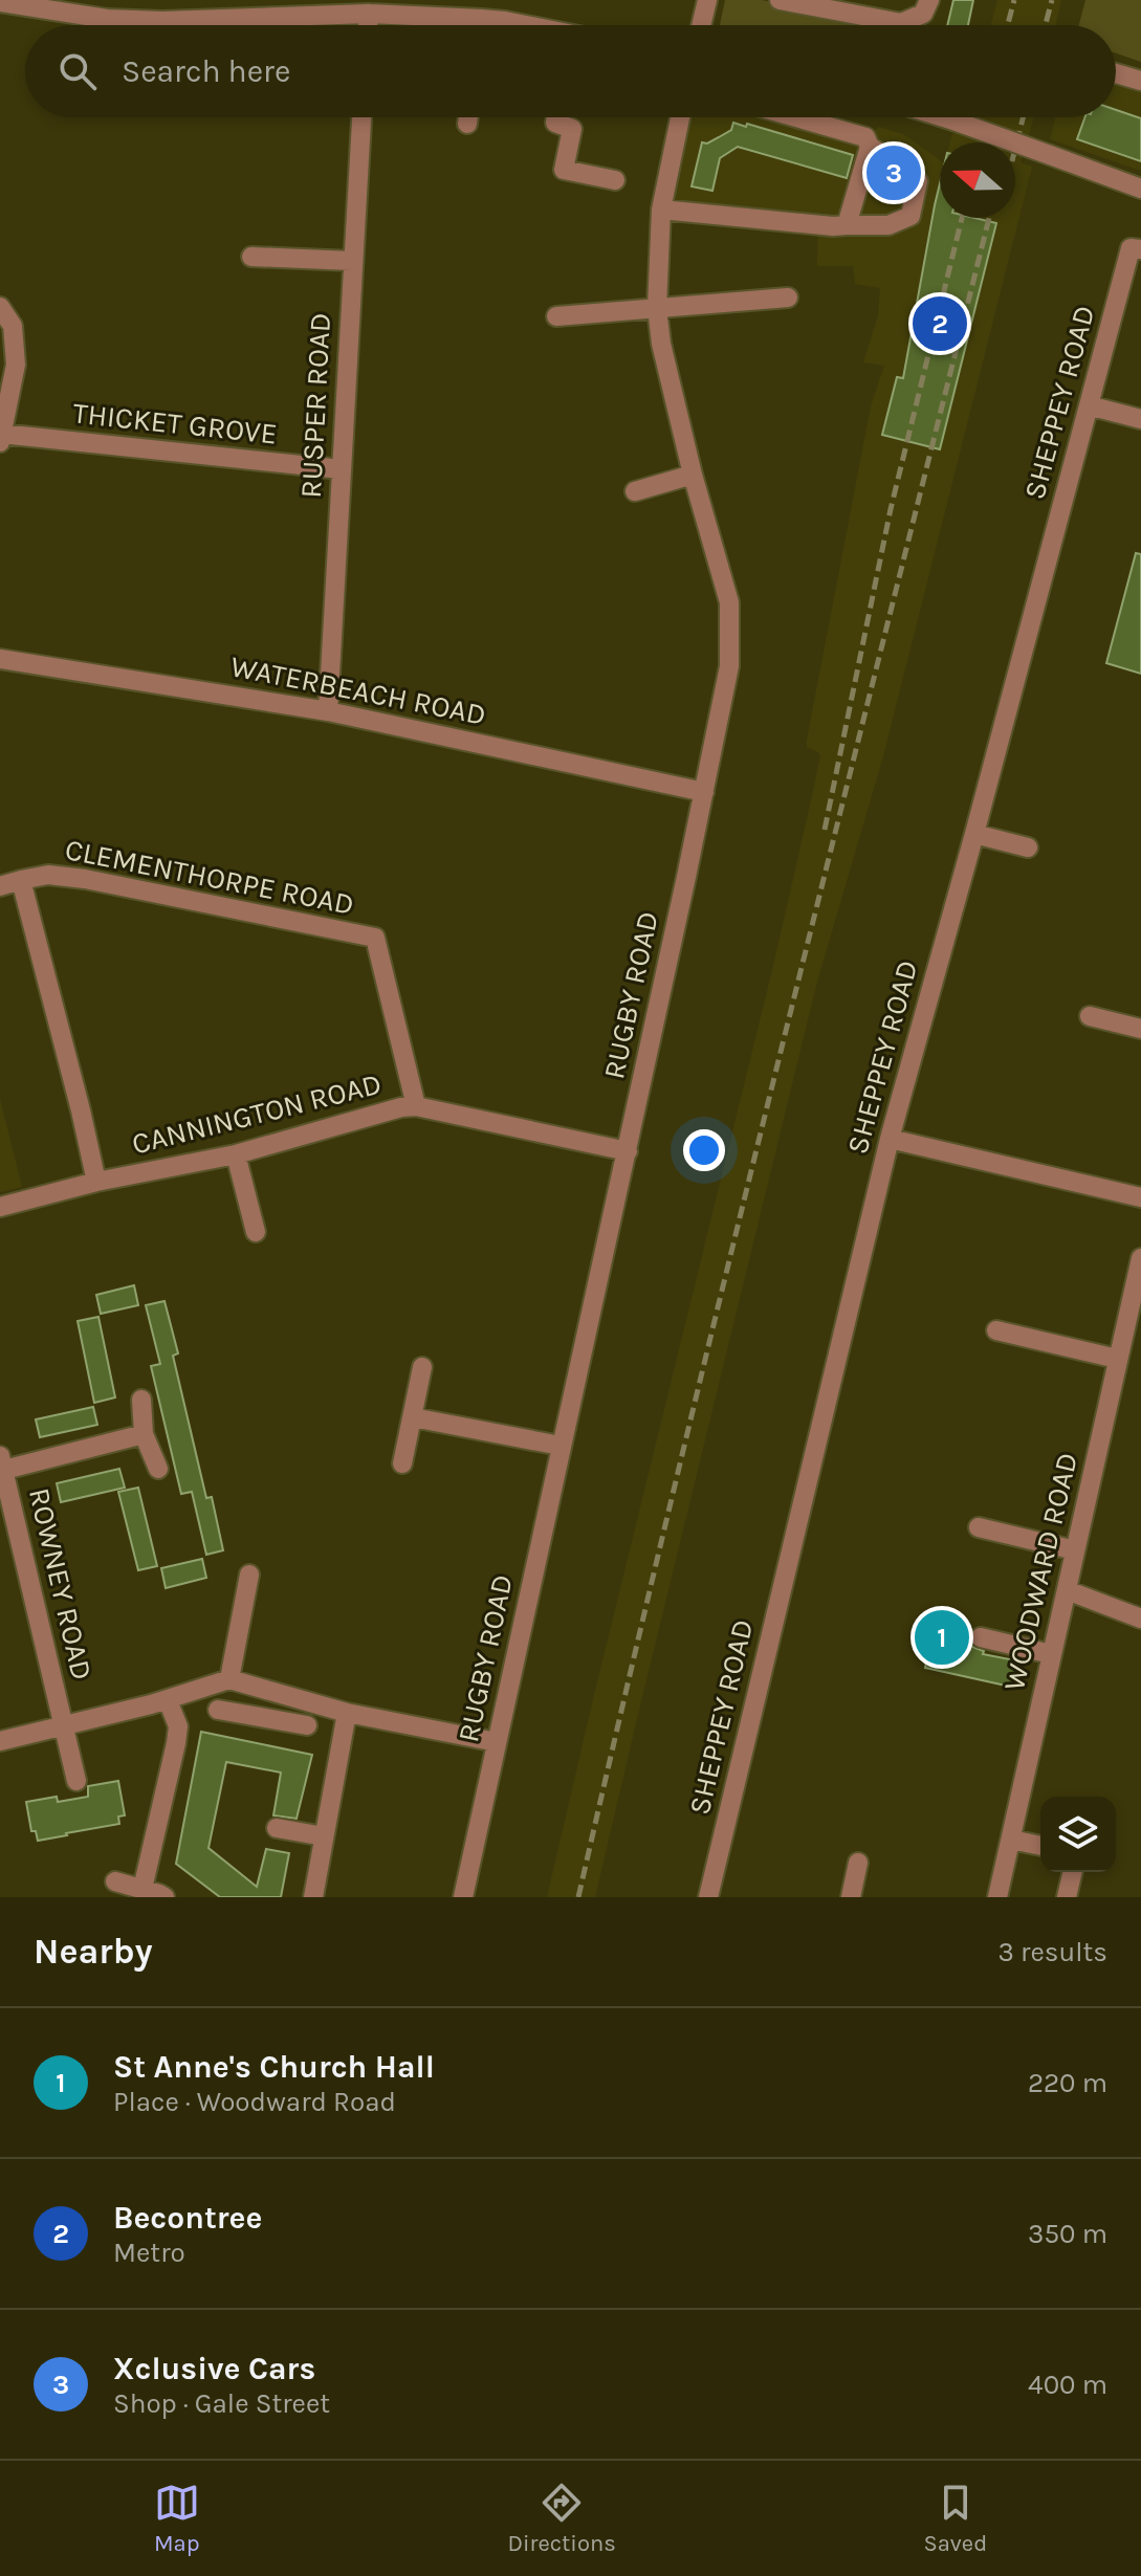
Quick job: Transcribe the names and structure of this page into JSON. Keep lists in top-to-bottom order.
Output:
{
  "streets": {
    "street": [
      "SHEPPEY ROAD",
      "RUSPER ROAD",
      "THICKET GROVE",
      "WATERBEACH ROAD",
      "CLEMENTHORPE ROAD",
      "RUGBY ROAD",
      "CANNINGTON ROAD",
      "WOODWARD ROAD",
      "ROWNEY ROAD"
    ]
  },
  "crossings": [
    ["RUSPER ROAD", "THICKET GROVE"],
    ["RUSPER ROAD", "WATERBEACH ROAD"],
    ["WATERBEACH ROAD", "RUGBY ROAD"],
    ["CLEMENTHORPE ROAD", "CANNINGTON ROAD"],
    ["RUGBY ROAD", "CANNINGTON ROAD"]
  ],
  "north": "left",
  "page": {
    "search": "Search here",
    "pins": ["3", "2", "1"],
    "heading": ["Nearby", "3 results"],
    "list": [
      {
        "mark": "1",
        "name": "St Anne's Church Hall",
        "note": "Place · Woodward Road",
        "value": "220 m"
      },
      {
        "mark": "2",
        "name": "Becontree",
        "note": "Metro",
        "value": "350 m"
      },
      {
        "mark": "3",
        "name": "Xclusive Cars",
        "note": "Shop · Gale Street",
        "value": "400 m"
      }
    ],
    "nav": ["Map", "Directions", "Saved"]
  }
}
